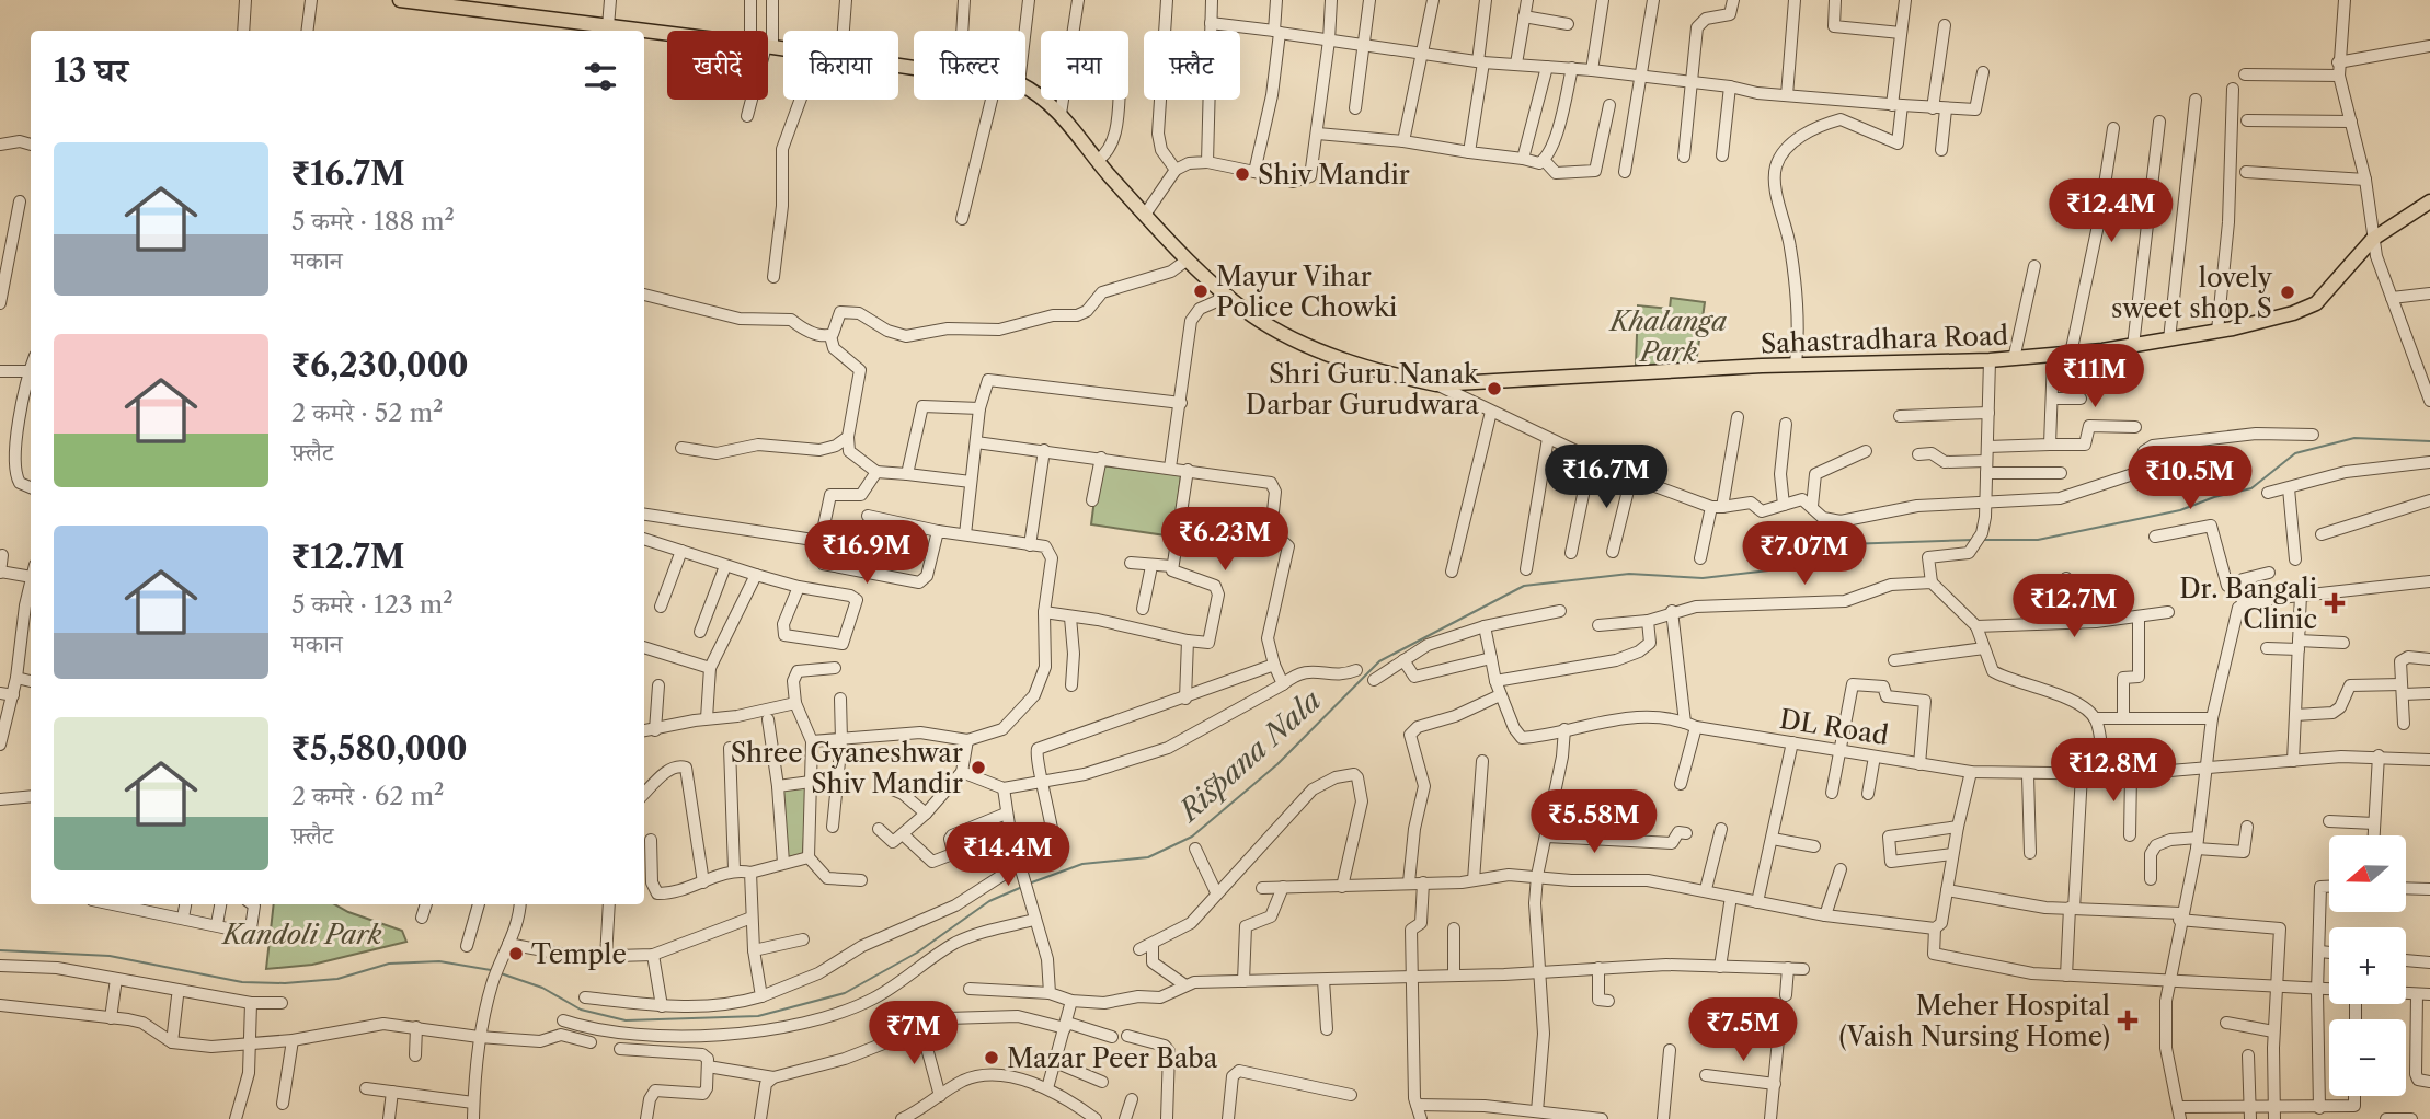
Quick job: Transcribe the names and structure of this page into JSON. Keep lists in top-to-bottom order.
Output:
{
  "streets": {
    "main road": ["Sahastradhara Road"],
    "street": ["DL Road"]
  },
  "water": ["Rispana Nala"],
  "parks": ["Khalanga Park", "Kandoli Park"],
  "places": {
    "other": [
      "Shiv Mandir",
      "Mayur Vihar Police Chowki",
      "lovely sweet shop S",
      "Shri Guru Nanak Darbar Gurudwara",
      "Shree Gyaneshwar Shiv Mandir",
      "Temple",
      "Mazar Peer Baba"
    ],
    "health": ["Dr. Bangali Clinic", "Meher Hospital (Vaish Nursing Home)"]
  },
  "north": "left",
  "page": {
    "chip": [
      "खरीदें",
      "किराया",
      "फ़िल्टर",
      "नया",
      "फ़्लैट"
    ],
    "heading": "13 घर",
    "list": [
      {
        "name": "₹16.7M",
        "note": "5 कमरे · 188 m² · मकान"
      },
      {
        "name": "₹6,230,000",
        "note": "2 कमरे · 52 m² · फ़्लैट"
      },
      {
        "name": "₹12.7M",
        "note": "5 कमरे · 123 m² · मकान"
      },
      {
        "name": "₹5,580,000",
        "note": "2 कमरे · 62 m² · फ़्लैट"
      }
    ],
    "price": [
      "₹12.4M",
      "₹11M",
      "₹16.7M",
      "₹10.5M",
      "₹6.23M",
      "₹16.9M",
      "₹7.07M",
      "₹12.7M",
      "₹12.8M",
      "₹5.58M",
      "₹14.4M",
      "₹7.5M",
      "₹7M"
    ],
    "map_buttons": ["+", "−"]
  }
}
